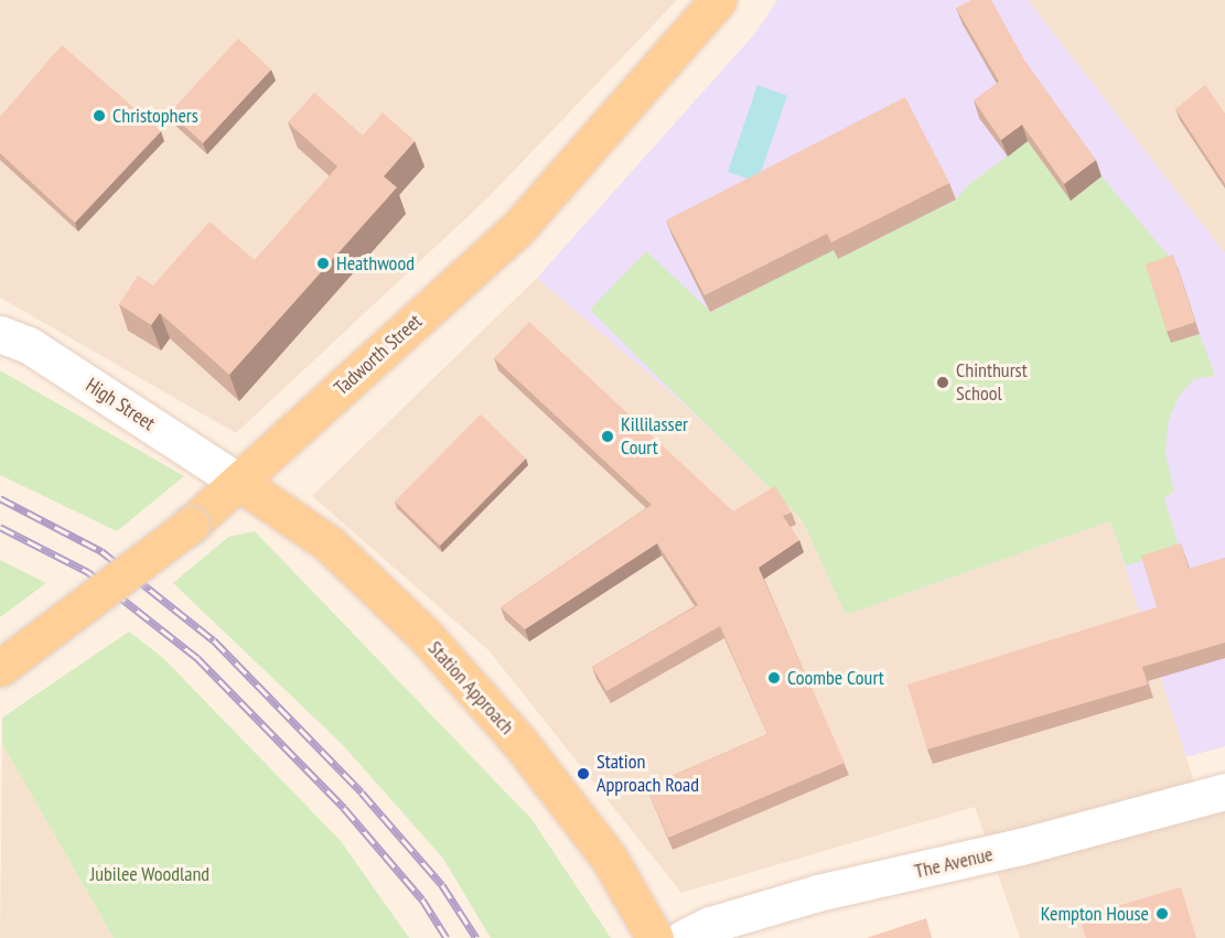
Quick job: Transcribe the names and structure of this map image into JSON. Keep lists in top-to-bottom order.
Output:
{
  "streets": {
    "main road": ["Tadworth Street", "Station Approach"],
    "street": ["High Street", "The Avenue"]
  },
  "crossings": [
    ["Tadworth Street", "High Street"],
    ["Tadworth Street", "Station Approach"],
    ["High Street", "Station Approach"]
  ],
  "parks": ["Jubilee Woodland"],
  "places": [
    "Christophers",
    "Heathwood",
    "Chinthurst School",
    "Killilasser Court",
    "Coombe Court",
    "Station Approach Road",
    "Kempton House"
  ]
}
